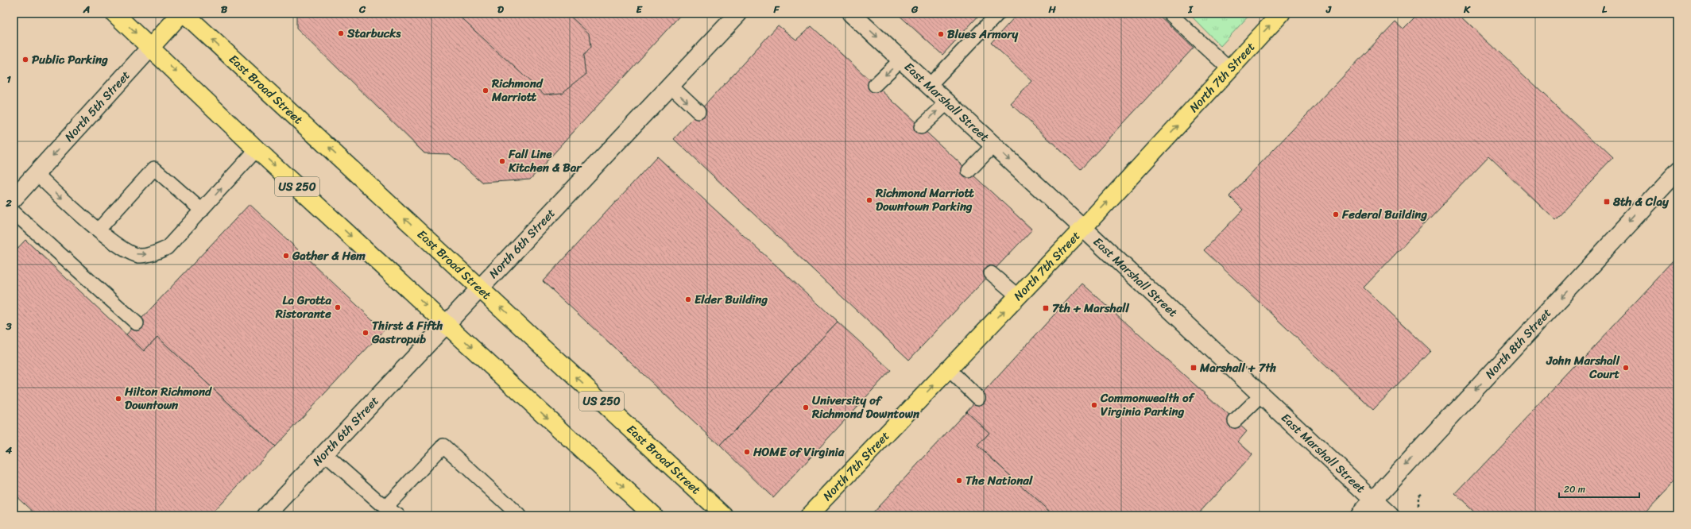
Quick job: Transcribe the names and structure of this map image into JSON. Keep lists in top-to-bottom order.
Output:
{
  "streets": {
    "main road": [
      "North 7th Street",
      "East Broad Street",
      "North 5th Street",
      "US 250"
    ],
    "street": ["East Marshall Street", "North 6th Street", "North 8th Street"]
  },
  "crossings": [
    ["North 7th Street", "East Marshall Street"],
    ["East Broad Street", "North 6th Street"],
    ["East Marshall Street", "North 8th Street"],
    ["North 5th Street", "US 250"],
    ["US 250", "North 6th Street"]
  ],
  "one_way": ["North 7th Street", "North 5th Street", "North 8th Street"],
  "places": {
    "other": [
      "Starbucks",
      "Blues Armory",
      "Public Parking",
      "Richmond Marriott",
      "Fall Line Kitchen & Bar",
      "Richmond Marriott Downtown Parking",
      "Federal Building",
      "Gather & Hem",
      "Elder Building",
      "La Grotta Ristorante",
      "Thirst & Fifth Gastropub",
      "John Marshall Court",
      "Hilton Richmond Downtown",
      "Commonwealth of Virginia Parking",
      "University of Richmond Downtown",
      "HOME of Virginia",
      "The National"
    ],
    "transit": ["8th & Clay", "7th + Marshall", "Marshall + 7th"]
  },
  "scale_bar": "20 m",
  "grid": {
    "columns": [
      "A",
      "B",
      "C",
      "D",
      "E",
      "F",
      "G",
      "H",
      "I",
      "J",
      "K",
      "L"
    ],
    "rows": [
      "1",
      "2",
      "3",
      "4"
    ]
  }
}
